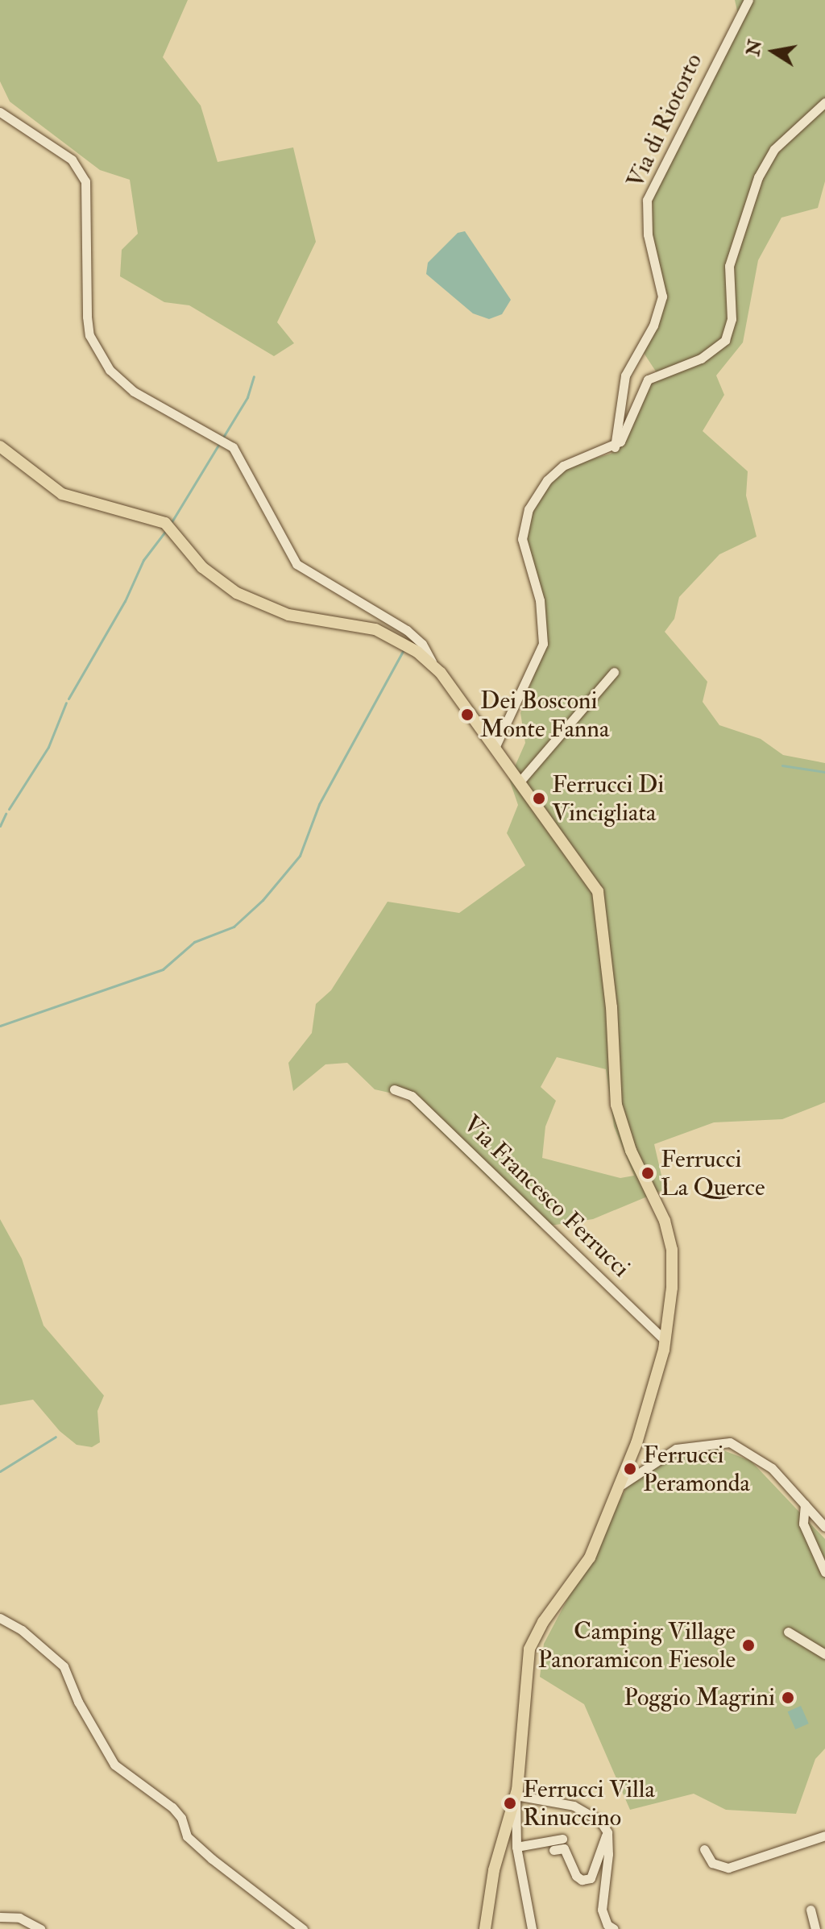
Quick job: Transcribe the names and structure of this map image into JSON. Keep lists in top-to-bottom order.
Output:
{
  "streets": {
    "street": ["Via di Riotorto", "Via Francesco Ferrucci"]
  },
  "places": [
    "Dei Bosconi Monte Fanna",
    "Ferrucci Di Vincigliata",
    "Ferrucci La Querce",
    "Ferrucci Peramonda",
    "Camping Village Panoramicon Fiesole",
    "Poggio Magrini",
    "Ferrucci Villa Rinuccino"
  ],
  "north": "left"
}
